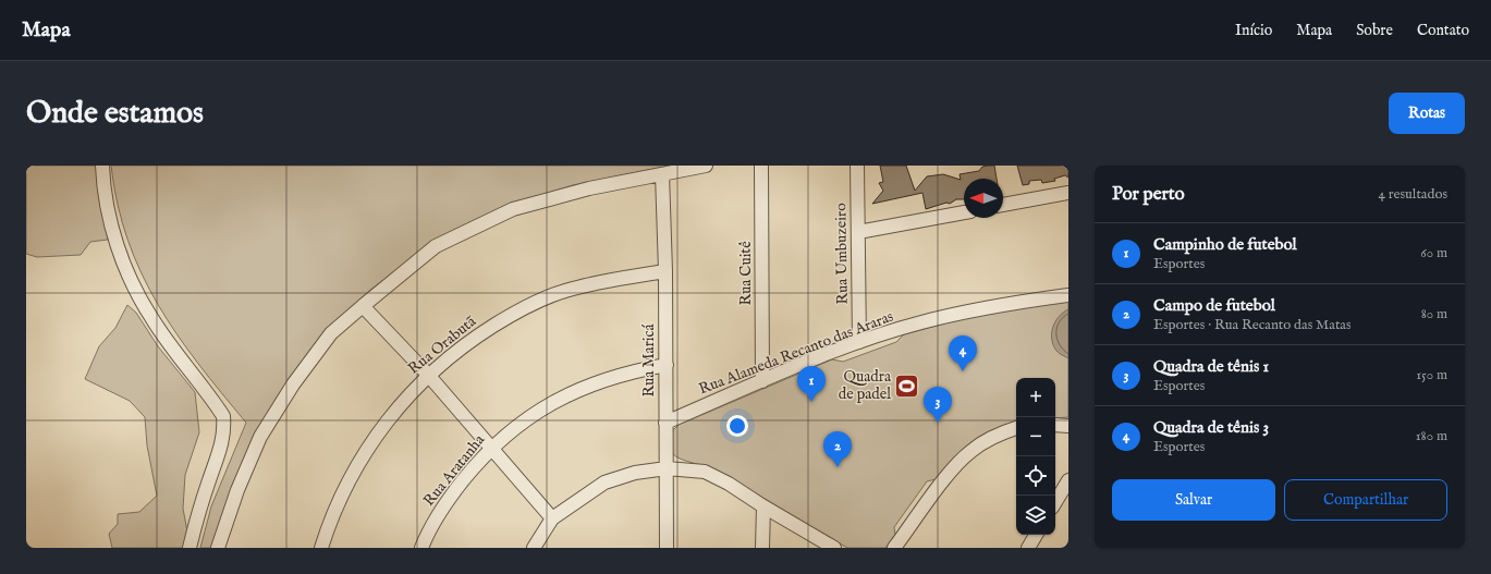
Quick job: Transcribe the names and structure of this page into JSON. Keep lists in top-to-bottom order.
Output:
{
  "streets": {
    "street": [
      "Rua Umbuzeiro",
      "Rua Cuitê",
      "Rua Orabutã",
      "Rua Alameda Recanto das Araras",
      "Rua Maricá",
      "Rua Aratanha"
    ]
  },
  "crossings": [
    ["Rua Umbuzeiro", "Rua Alameda Recanto das Araras"],
    ["Rua Cuitê", "Rua Alameda Recanto das Araras"],
    ["Rua Orabutã", "Rua Maricá"],
    ["Rua Alameda Recanto das Araras", "Rua Maricá"],
    ["Rua Maricá", "Rua Aratanha"]
  ],
  "places": {
    "sports": ["Quadra de padel"]
  },
  "north": "left",
  "page": {
    "header": "Mapa",
    "nav": [
      "Início",
      "Mapa",
      "Sobre",
      "Contato"
    ],
    "buttons": [
      "Rotas",
      ["Salvar", "Compartilhar"]
    ],
    "title": "Onde estamos",
    "heading": ["Por perto", "4 resultados"],
    "list": [
      {
        "mark": "1",
        "name": "Campinho de futebol",
        "note": "Esportes",
        "value": "60 m"
      },
      {
        "mark": "2",
        "name": "Campo de futebol",
        "note": "Esportes · Rua Recanto das Matas",
        "value": "80 m"
      },
      {
        "mark": "3",
        "name": "Quadra de tênis 1",
        "note": "Esportes",
        "value": "150 m"
      },
      {
        "mark": "4",
        "name": "Quadra de tênis 3",
        "note": "Esportes",
        "value": "180 m"
      }
    ],
    "pins": [
      "4",
      "1",
      "3",
      "2"
    ],
    "map_buttons": ["+", "−"]
  }
}
